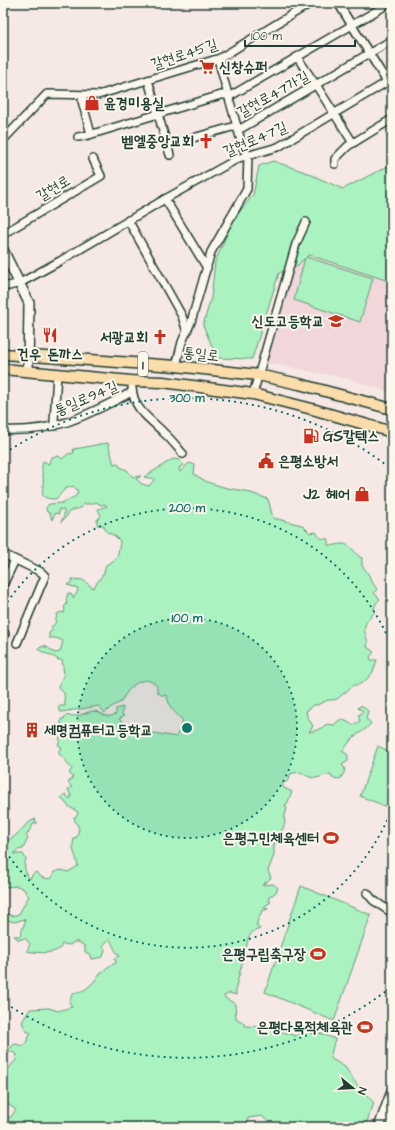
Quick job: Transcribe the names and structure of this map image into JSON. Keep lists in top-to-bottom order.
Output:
{
  "streets": {
    "main road": ["통일로", "1"],
    "street": [
      "갈현로45길",
      "갈현로47가길",
      "갈현로47길",
      "갈현로",
      "통일로94길"
    ]
  },
  "places": {
    "supermarket": ["신창슈퍼"],
    "shop": ["윤경미용실", "J2 헤어"],
    "church": ["벧엘중앙교회", "서광교회"],
    "school or university": ["신도고등학교"],
    "restaurant": ["건우 돈까스"],
    "fuel station": ["GS칼텍스"],
    "public building": ["은평소방서"],
    "building": ["세명컴퓨터고등학교"],
    "sports": ["은평구민체육센터", "은평구립축구장", "은평다목적체육관"]
  },
  "scale_bar": "100 m",
  "north": "right",
  "rings": ["300 m", "200 m", "100 m"]
}
